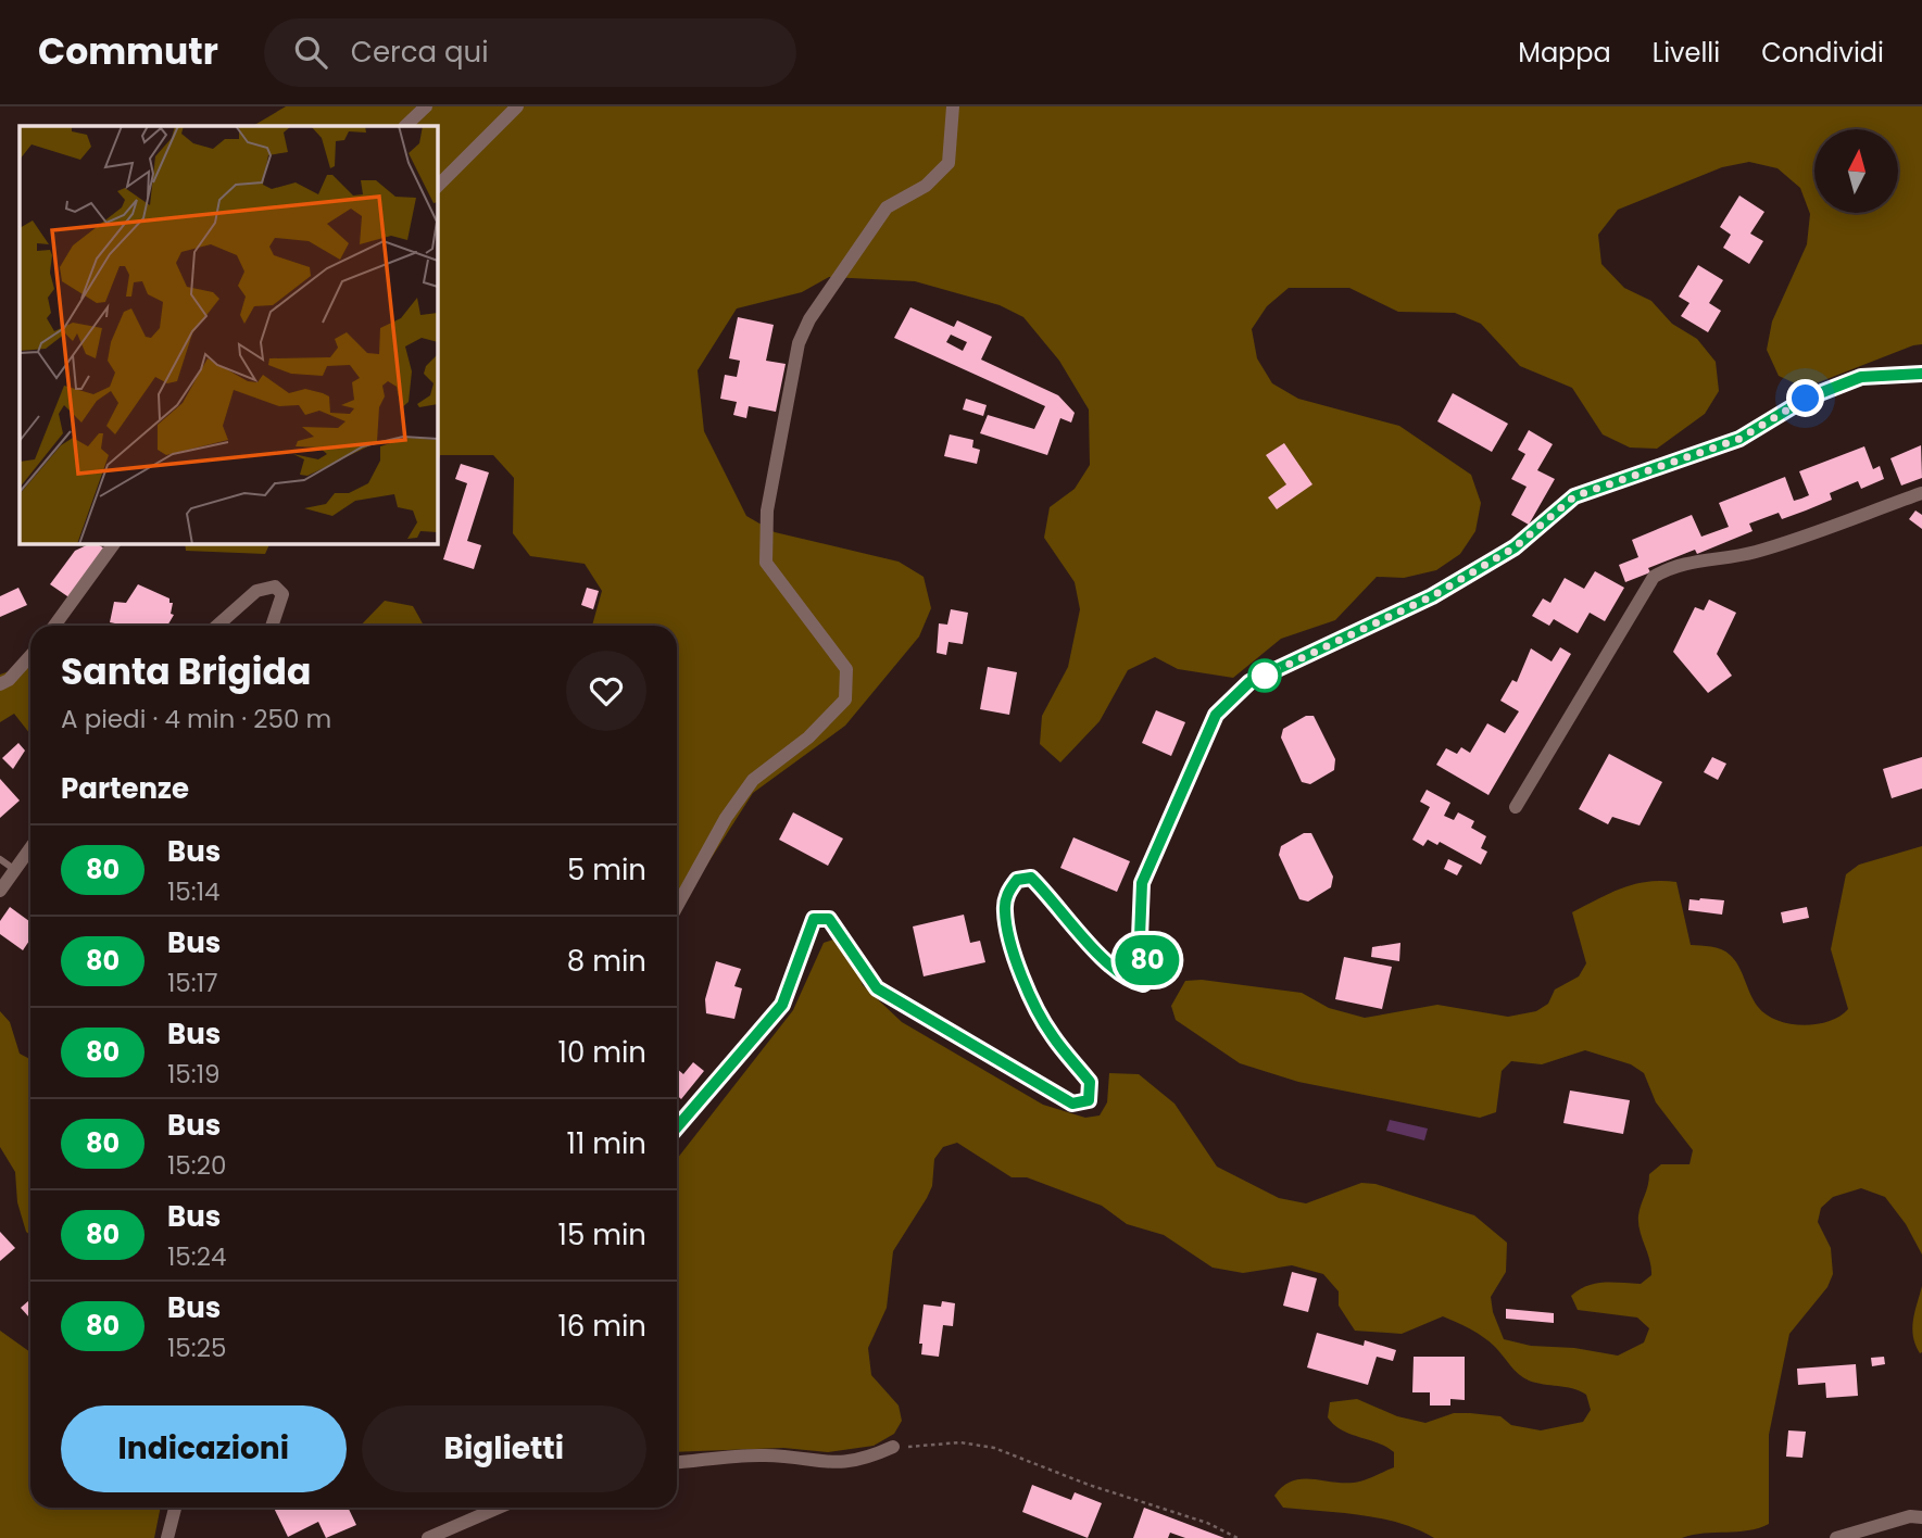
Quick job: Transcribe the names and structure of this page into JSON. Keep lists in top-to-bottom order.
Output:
{
  "lines": ["bus line 80"],
  "north": "top",
  "page": {
    "header": "Commutr",
    "search": "Cerca qui",
    "nav": ["Mappa", "Livelli", "Condividi"],
    "on_map": "80",
    "heading": [
      ["Santa Brigida", "A piedi · 4 min · 250 m"],
      "Partenze"
    ],
    "list": [
      {
        "mark": "80",
        "name": "Bus",
        "note": "15:14",
        "value": "5 min"
      },
      {
        "mark": "80",
        "name": "Bus",
        "note": "15:17",
        "value": "8 min"
      },
      {
        "mark": "80",
        "name": "Bus",
        "note": "15:19",
        "value": "10 min"
      },
      {
        "mark": "80",
        "name": "Bus",
        "note": "15:20",
        "value": "11 min"
      },
      {
        "mark": "80",
        "name": "Bus",
        "note": "15:24",
        "value": "15 min"
      },
      {
        "mark": "80",
        "name": "Bus",
        "note": "15:25",
        "value": "16 min"
      }
    ],
    "buttons": ["Indicazioni", "Biglietti"]
  }
}
